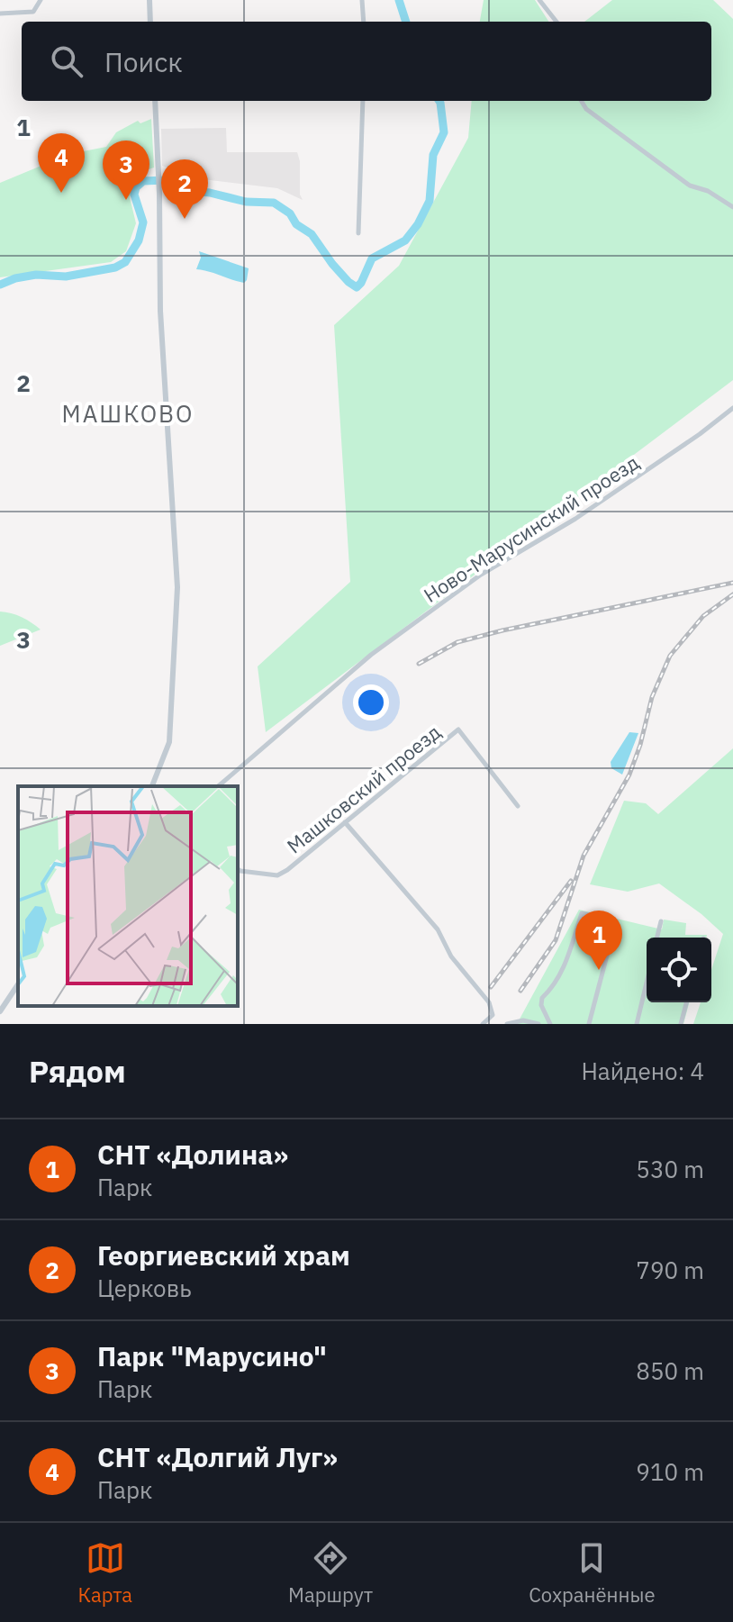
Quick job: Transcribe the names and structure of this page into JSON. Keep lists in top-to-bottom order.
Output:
{
  "streets": {
    "street": ["Ново-Марусинский проезд", "Машковский проезд"]
  },
  "districts": ["МАШКОВО"],
  "page": {
    "search": "Поиск",
    "pins": [
      "4",
      "3",
      "2",
      "1"
    ],
    "heading": ["Рядом", "Найдено: 4"],
    "list": [
      {
        "mark": "1",
        "name": "СНТ «Долина»",
        "note": "Парк",
        "value": "530 m"
      },
      {
        "mark": "2",
        "name": "Георгиевский храм",
        "note": "Церковь",
        "value": "790 m"
      },
      {
        "mark": "3",
        "name": "Парк \"Марусино\"",
        "note": "Парк",
        "value": "850 m"
      },
      {
        "mark": "4",
        "name": "СНТ «Долгий Луг»",
        "note": "Парк",
        "value": "910 m"
      }
    ],
    "nav": ["Карта", "Маршрут", "Сохранённые"]
  },
  "grid": {
    "rows": ["1", "2", "3"]
  }
}
